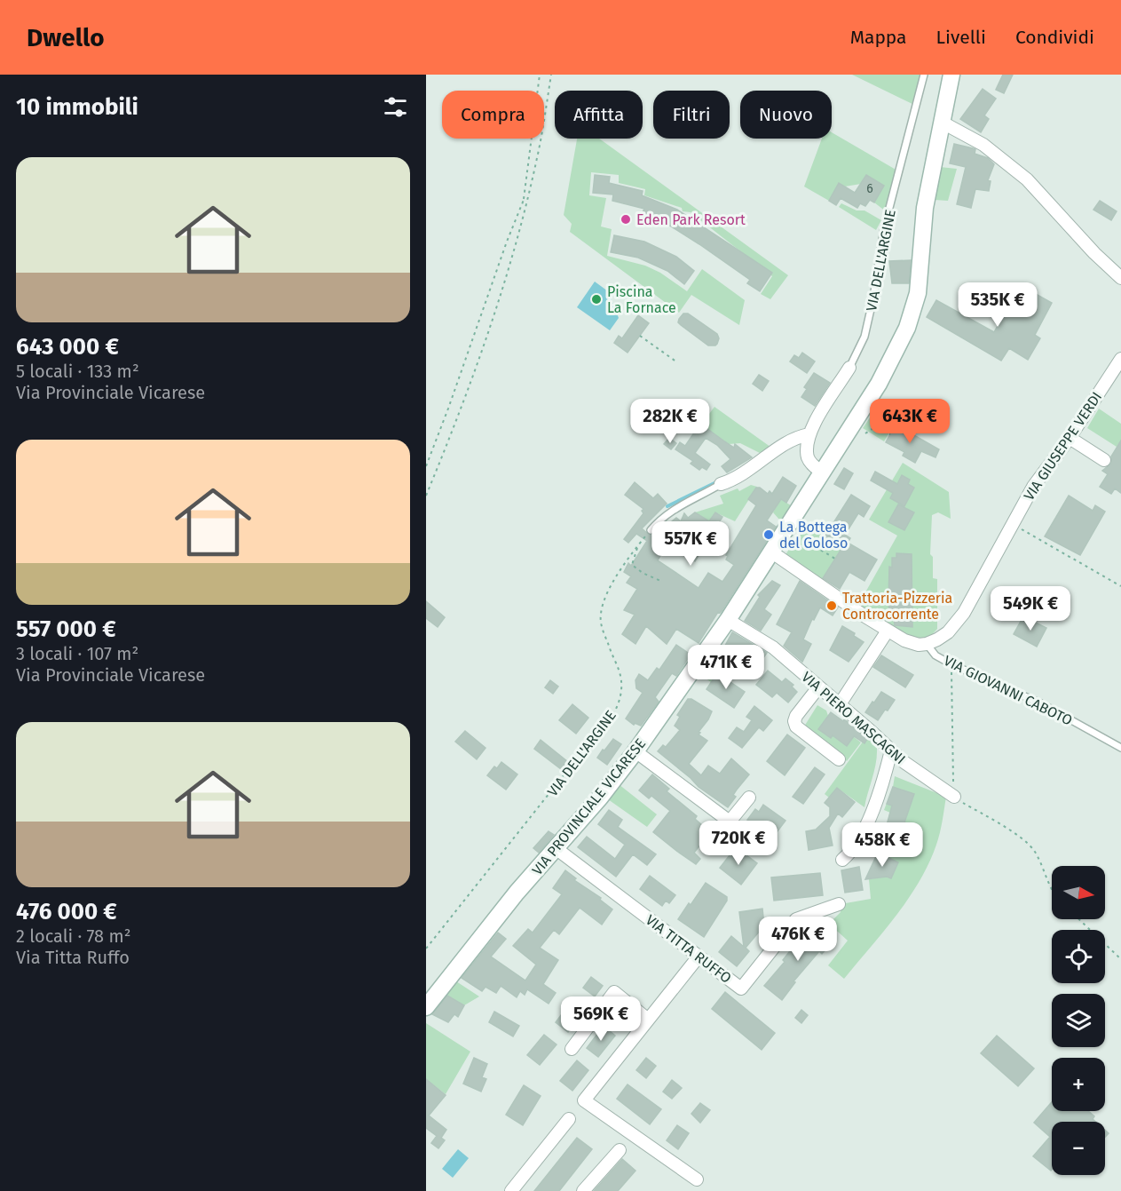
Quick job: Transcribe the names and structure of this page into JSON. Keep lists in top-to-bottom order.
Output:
{
  "streets": {
    "main road": ["VIA PROVINCIALE VICARESE"],
    "street": [
      "VIA DELL'ARGINE",
      "VIA GIUSEPPE VERDI",
      "VIA PIERO MASCAGNI",
      "VIA TITTA RUFFO"
    ],
    "lane": ["VIA GIOVANNI CABOTO"]
  },
  "crossings": [
    ["VIA DELL'ARGINE", "VIA PROVINCIALE VICARESE"],
    ["VIA GIUSEPPE VERDI", "VIA GIOVANNI CABOTO"],
    ["VIA PIERO MASCAGNI", "VIA PROVINCIALE VICARESE"],
    ["VIA PROVINCIALE VICARESE", "VIA TITTA RUFFO"]
  ],
  "places": [
    "Eden Park Resort",
    "Piscina La Fornace",
    "La Bottega del Goloso",
    "Trattoria-Pizzeria Controcorrente"
  ],
  "house_numbers": ["6"],
  "north": "right",
  "page": {
    "header": "Dwello",
    "nav": ["Mappa", "Livelli", "Condividi"],
    "heading": "10 immobili",
    "chip": [
      "Compra",
      "Affitta",
      "Filtri",
      "Nuovo"
    ],
    "list": [
      {
        "name": "643 000 €",
        "note": "5 locali · 133 m² · Via Provinciale Vicarese"
      },
      {
        "name": "557 000 €",
        "note": "3 locali · 107 m² · Via Provinciale Vicarese"
      },
      {
        "name": "476 000 €",
        "note": "2 locali · 78 m² · Via Titta Ruffo"
      }
    ],
    "price": [
      "535K €",
      "282K €",
      "643K €",
      "557K €",
      "549K €",
      "471K €",
      "720K €",
      "458K €",
      "476K €",
      "569K €"
    ],
    "map_buttons": ["+", "−"]
  }
}
